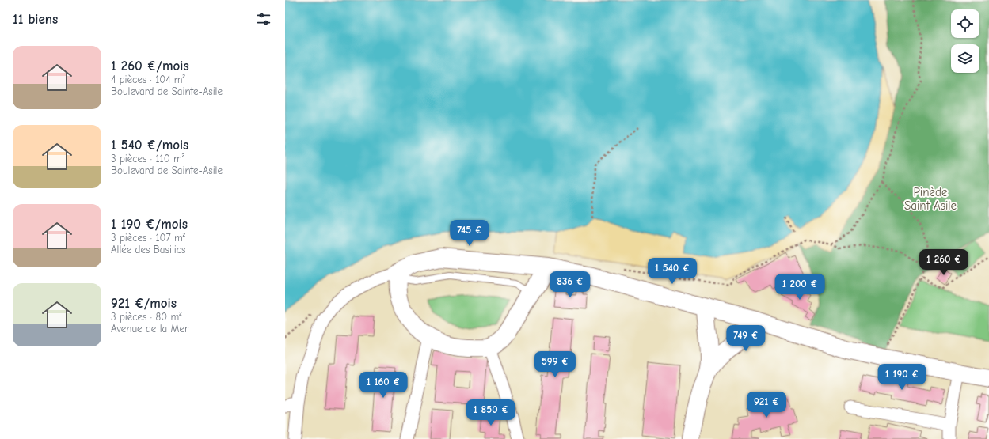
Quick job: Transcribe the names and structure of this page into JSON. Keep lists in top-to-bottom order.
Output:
{
  "parks": ["Pinède Saint Asile"],
  "page": {
    "heading": "11 biens",
    "list": [
      {
        "name": "1 260 €/mois",
        "note": "4 pièces · 104 m² · Boulevard de Sainte-Asile"
      },
      {
        "name": "1 540 €/mois",
        "note": "3 pièces · 110 m² · Boulevard de Sainte-Asile"
      },
      {
        "name": "1 190 €/mois",
        "note": "3 pièces · 107 m² · Allée des Basilics"
      },
      {
        "name": "921 €/mois",
        "note": "3 pièces · 80 m² · Avenue de la Mer"
      }
    ],
    "price": [
      "745 €",
      "1 260 €",
      "1 540 €",
      "836 €",
      "1 200 €",
      "749 €",
      "599 €",
      "1 190 €",
      "1 160 €",
      "921 €",
      "1 850 €"
    ]
  }
}
